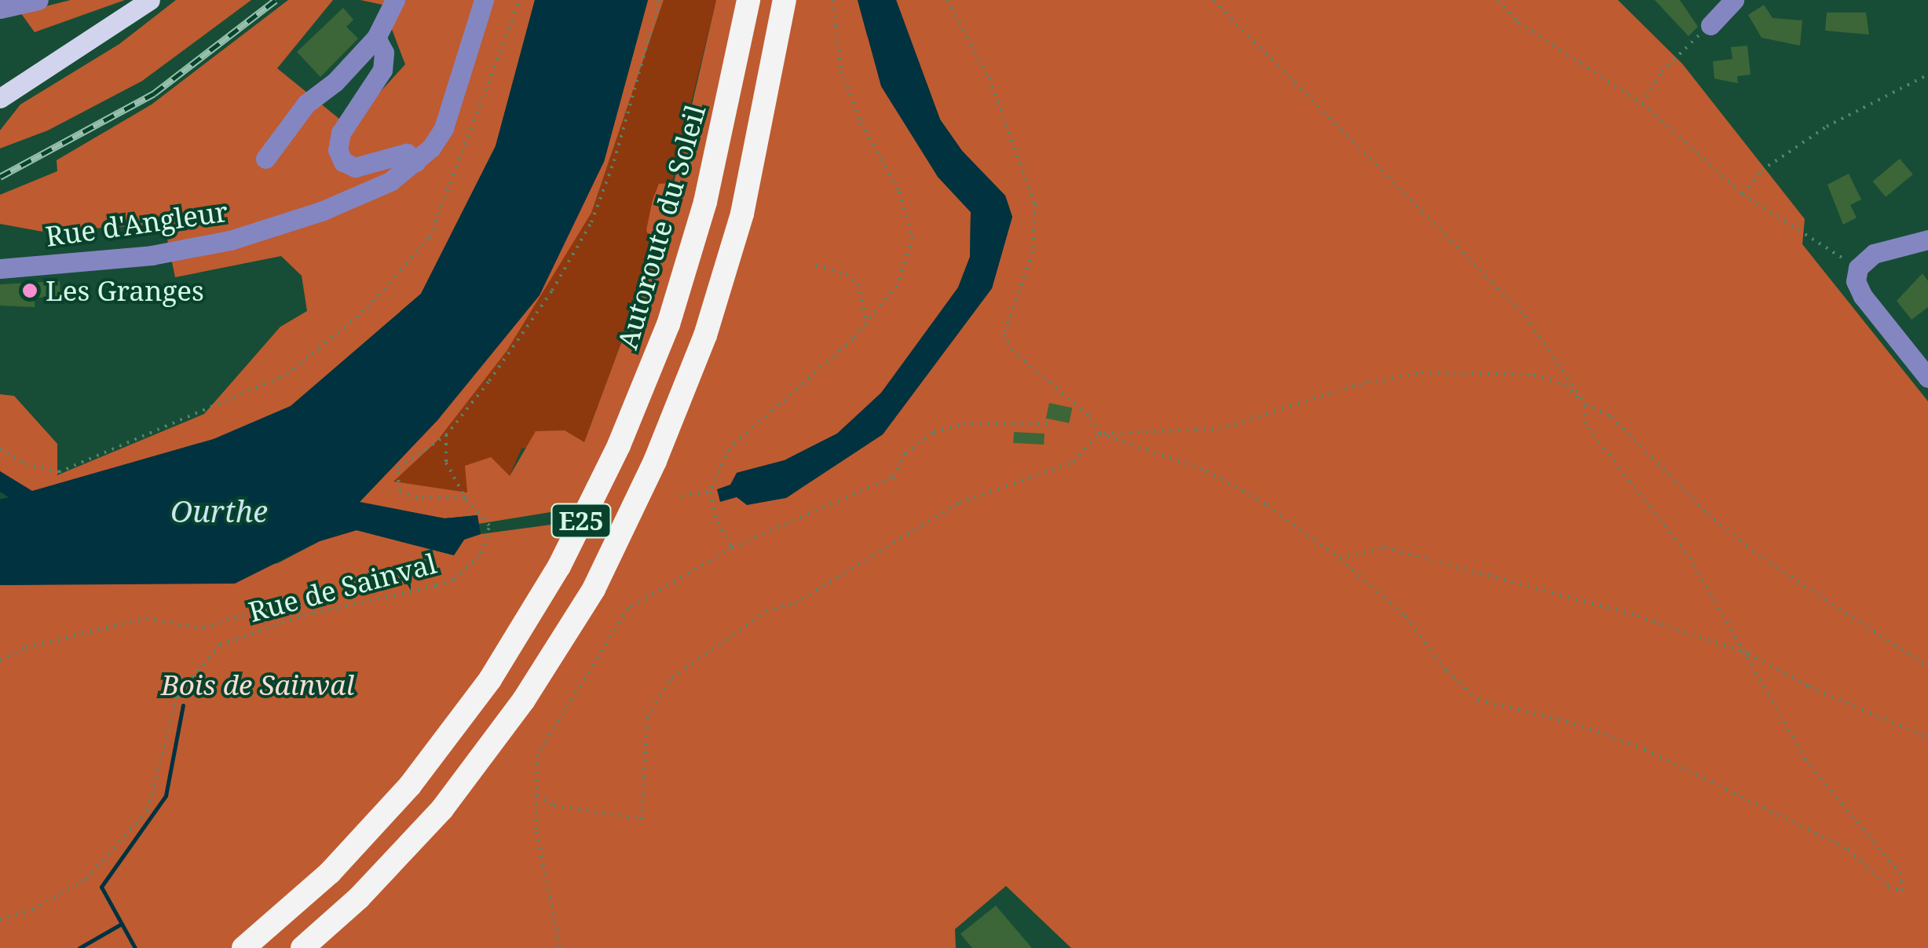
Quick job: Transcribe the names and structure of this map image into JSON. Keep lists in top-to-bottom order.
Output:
{
  "streets": {
    "highway": ["Autoroute du Soleil", "E25"],
    "street": ["Rue d'Angleur"],
    "path": ["Rue de Sainval"]
  },
  "water": ["Ourthe"],
  "parks": ["Bois de Sainval"],
  "places": ["Les Granges"]
}
